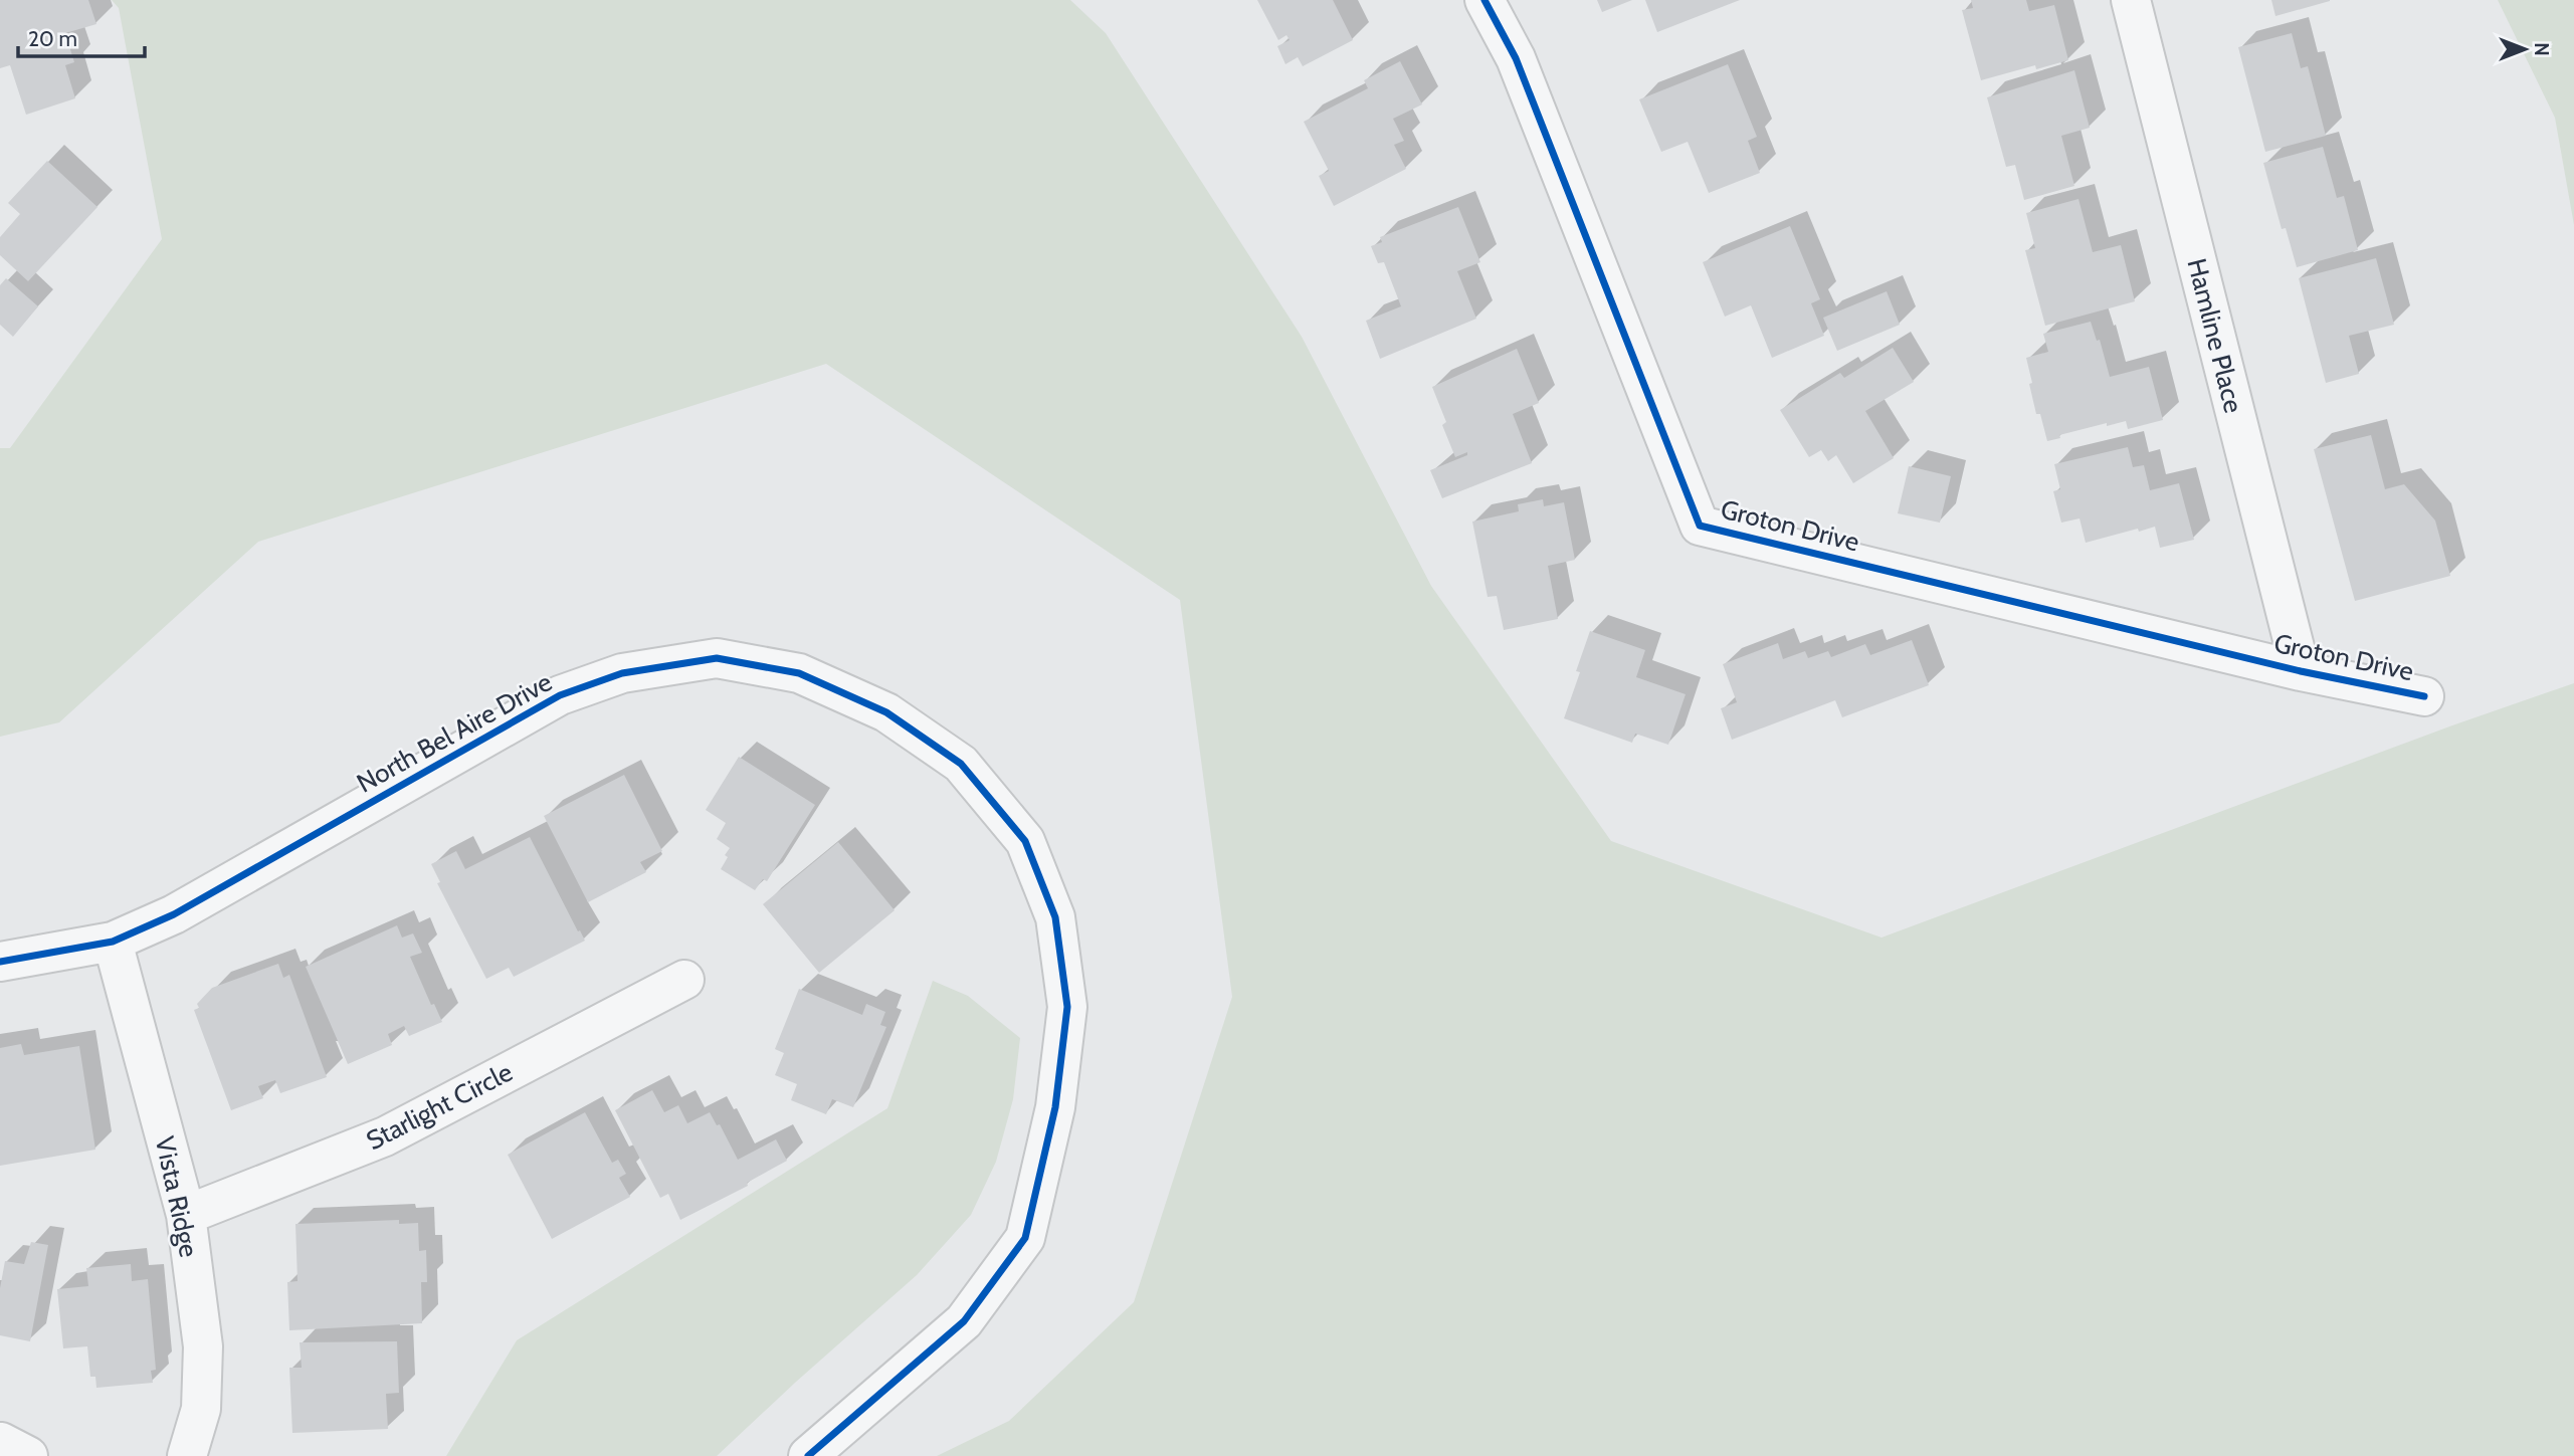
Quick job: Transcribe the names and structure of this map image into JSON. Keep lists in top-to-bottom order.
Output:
{
  "streets": {
    "street": [
      "Hamline Place",
      "Groton Drive",
      "North Bel Aire Drive",
      "Starlight Circle",
      "Vista Ridge"
    ]
  },
  "crossings": [
    ["Hamline Place", "Groton Drive"],
    ["North Bel Aire Drive", "Vista Ridge"],
    ["Starlight Circle", "Vista Ridge"]
  ],
  "scale_bar": "20 m",
  "north": "right"
}
